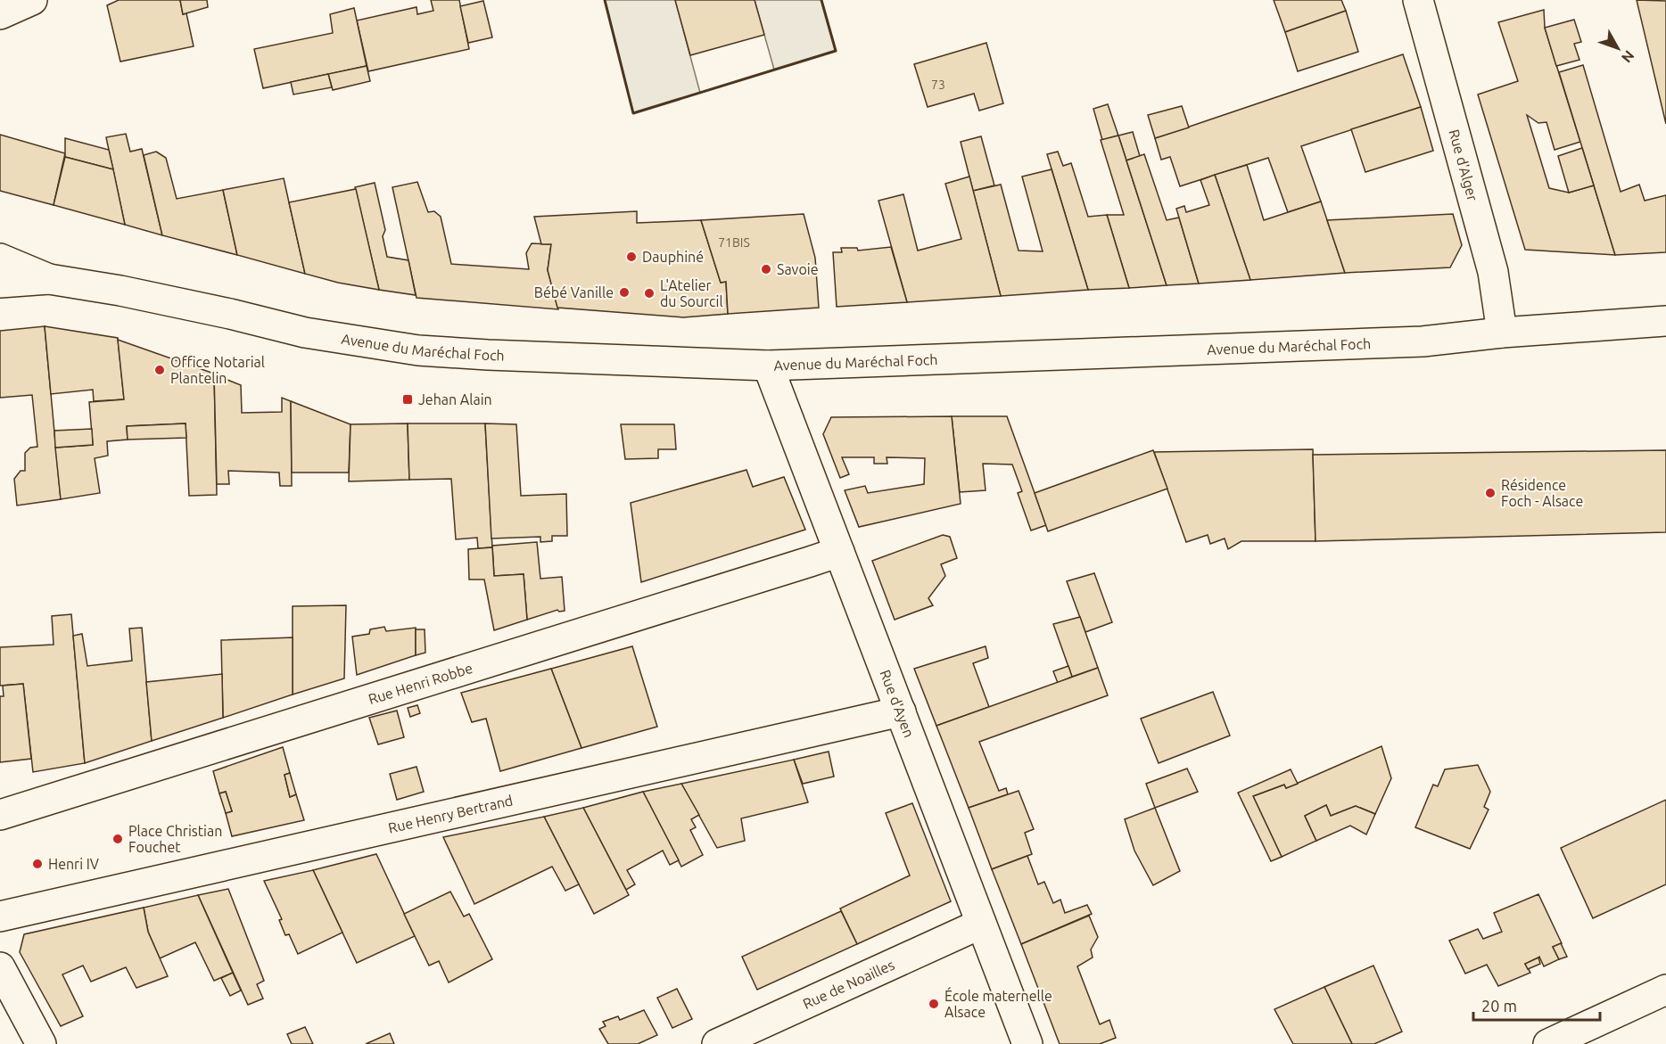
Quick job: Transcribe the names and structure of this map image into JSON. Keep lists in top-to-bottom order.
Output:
{
  "streets": {
    "street": [
      "Rue d'Alger",
      "Avenue du Maréchal Foch",
      "Rue Henri Robbe",
      "Rue d'Ayen",
      "Rue Henry Bertrand",
      "Rue de Noailles"
    ]
  },
  "crossings": [
    ["Rue d'Alger", "Avenue du Maréchal Foch"],
    ["Avenue du Maréchal Foch", "Rue d'Ayen"],
    ["Rue Henri Robbe", "Rue d'Ayen"],
    ["Rue d'Ayen", "Rue Henry Bertrand"],
    ["Rue d'Ayen", "Rue de Noailles"]
  ],
  "places": {
    "other": [
      "Dauphiné",
      "Savoie",
      "Bébé Vanille",
      "L'Atelier du Sourcil",
      "Office Notarial Plantelin",
      "Résidence Foch - Alsace",
      "Place Christian Fouchet",
      "Henri IV",
      "École maternelle Alsace"
    ],
    "transit": ["Jehan Alain"]
  },
  "house_numbers": ["73", "71BIS"],
  "scale_bar": "20 m",
  "north": "bottom right"
}
